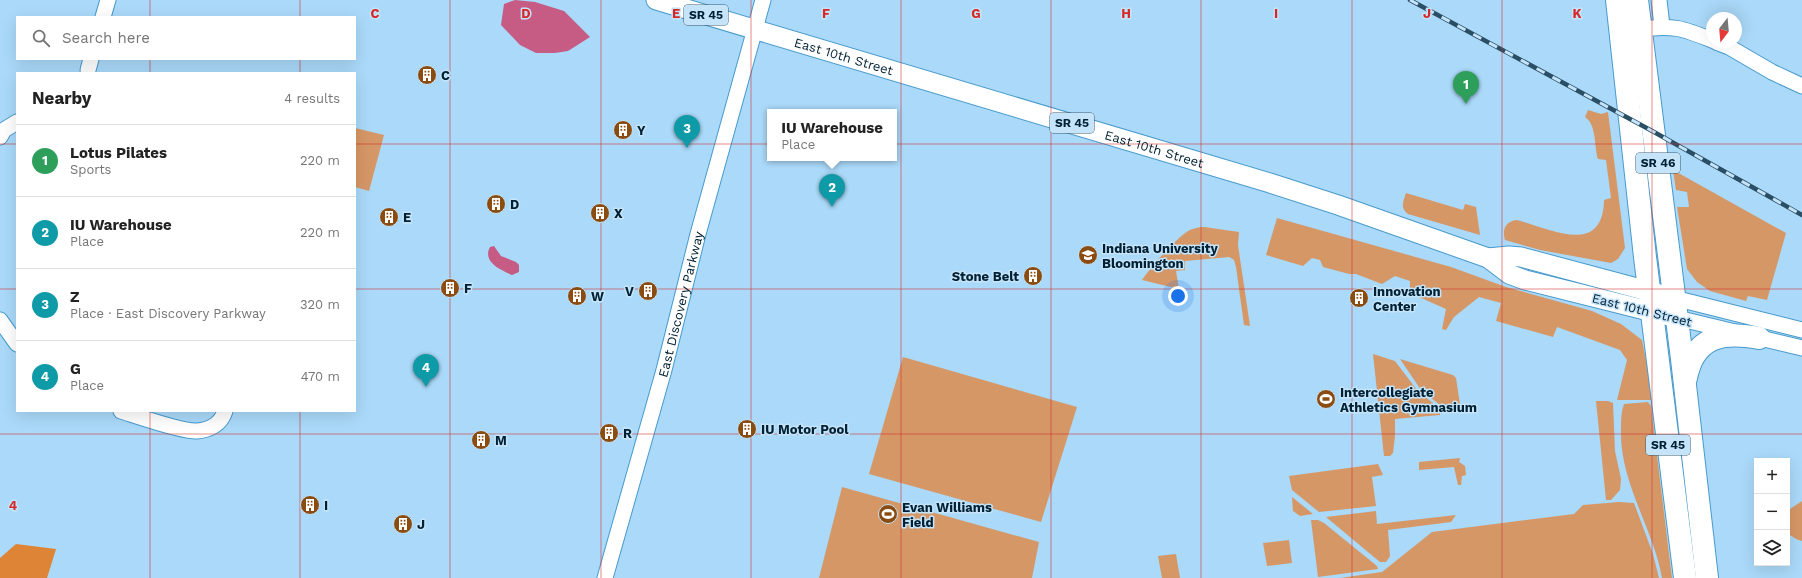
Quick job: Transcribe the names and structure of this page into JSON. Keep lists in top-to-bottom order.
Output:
{
  "streets": {
    "highway": ["SR 45", "SR 46"],
    "main road": ["East 10th Street"],
    "street": ["East Discovery Parkway"]
  },
  "crossings": [
    ["SR 45", "East 10th Street"],
    ["SR 45", "SR 46"],
    ["East 10th Street", "SR 46"],
    ["East 10th Street", "East Discovery Parkway"]
  ],
  "places": {
    "building": [
      "C",
      "Y",
      "D",
      "X",
      "E",
      "Stone Belt",
      "F",
      "V",
      "W",
      "Innovation Center",
      "IU Motor Pool",
      "R",
      "M",
      "I",
      "J"
    ],
    "school or university": ["Indiana University Bloomington"],
    "sports": ["Intercollegiate Athletics Gymnasium", "Evan Williams Field"]
  },
  "north": "bottom",
  "page": {
    "search": "Search here",
    "pins": [
      "1",
      "3",
      "2",
      "4"
    ],
    "heading": ["Nearby", "4 results"],
    "popup": ["IU Warehouse", "Place"],
    "list": [
      {
        "mark": "1",
        "name": "Lotus Pilates",
        "note": "Sports",
        "value": "220 m"
      },
      {
        "mark": "2",
        "name": "IU Warehouse",
        "note": "Place",
        "value": "220 m"
      },
      {
        "mark": "3",
        "name": "Z",
        "note": "Place · East Discovery Parkway",
        "value": "320 m"
      },
      {
        "mark": "4",
        "name": "G",
        "note": "Place",
        "value": "470 m"
      }
    ],
    "map_buttons": ["+", "−"]
  },
  "grid": {
    "columns": [
      "C",
      "D",
      "E",
      "F",
      "G",
      "H",
      "I",
      "J",
      "K"
    ],
    "rows": ["4"]
  }
}
